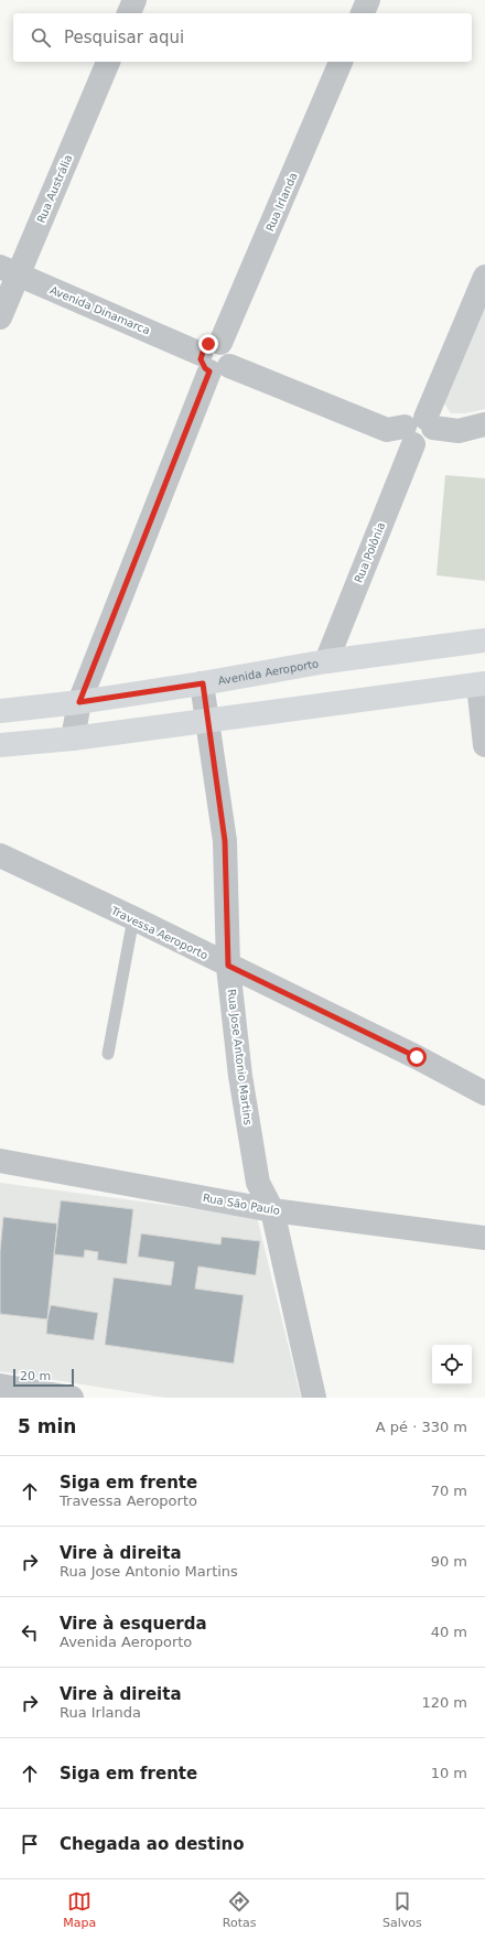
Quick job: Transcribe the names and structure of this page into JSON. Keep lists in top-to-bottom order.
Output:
{
  "streets": {
    "street": [
      "Rua Austrália",
      "Rua Irlanda",
      "Avenida Dinamarca",
      "Rua Polônia",
      "Avenida Aeroporto",
      "Travessa Aeroporto",
      "Rua Jose Antonio Martins",
      "Rua São Paulo"
    ]
  },
  "crossings": [
    ["Rua Austrália", "Avenida Dinamarca"],
    ["Rua Irlanda", "Avenida Dinamarca"],
    ["Rua Irlanda", "Avenida Aeroporto"],
    ["Avenida Dinamarca", "Rua Polônia"],
    ["Rua Polônia", "Avenida Aeroporto"],
    ["Avenida Aeroporto", "Rua Jose Antonio Martins"],
    ["Travessa Aeroporto", "Rua Jose Antonio Martins"],
    ["Rua Jose Antonio Martins", "Rua São Paulo"]
  ],
  "scale_bar": "20 m",
  "page": {
    "search": "Pesquisar aqui",
    "scale": "20 m",
    "heading": ["5 min", "A pé · 330 m"],
    "list": [
      ["Siga em frente", "Travessa Aeroporto", "70 m"],
      ["Vire à direita", "Rua Jose Antonio Martins", "90 m"],
      ["Vire à esquerda", "Avenida Aeroporto", "40 m"],
      ["Vire à direita", "Rua Irlanda", "120 m"],
      ["Siga em frente", "10 m"],
      "Chegada ao destino"
    ],
    "nav": ["Mapa", "Rotas", "Salvos"]
  }
}
